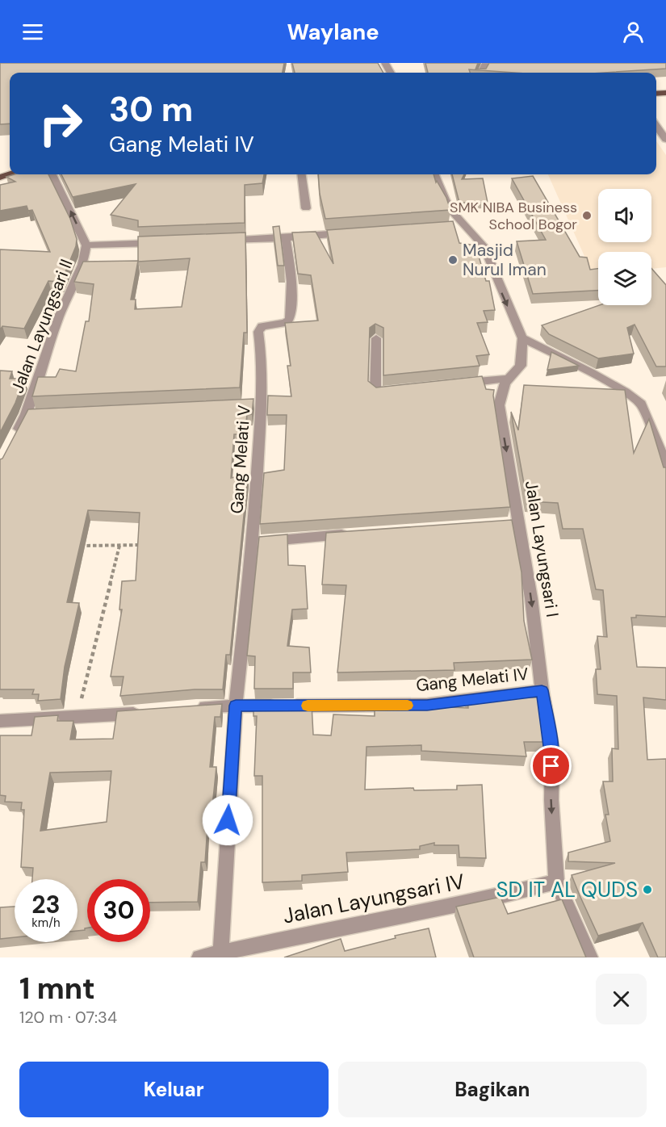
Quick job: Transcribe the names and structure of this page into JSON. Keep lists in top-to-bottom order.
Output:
{
  "streets": {
    "street": [
      "Jalan Layungsari II",
      "Gang Melati V",
      "Jalan Layungsari I",
      "Gang Melati IV",
      "Jalan Layungsari IV"
    ]
  },
  "crossings": [
    ["Gang Melati V", "Gang Melati IV"],
    ["Gang Melati V", "Jalan Layungsari IV"],
    ["Jalan Layungsari I", "Gang Melati IV"],
    ["Jalan Layungsari I", "Jalan Layungsari IV"]
  ],
  "one_way": ["Jalan Layungsari I"],
  "places": ["SMK NIBA Business School Bogor", "Masjid Nurul Iman", "SD IT AL QUDS"],
  "page": {
    "header": "Waylane",
    "turn": ["30 m", "Gang Melati IV"],
    "speed": "23 km/h",
    "limit": "30",
    "heading": ["1 mnt", "120 m · 07:34"],
    "buttons": ["Keluar", "Bagikan"]
  }
}
